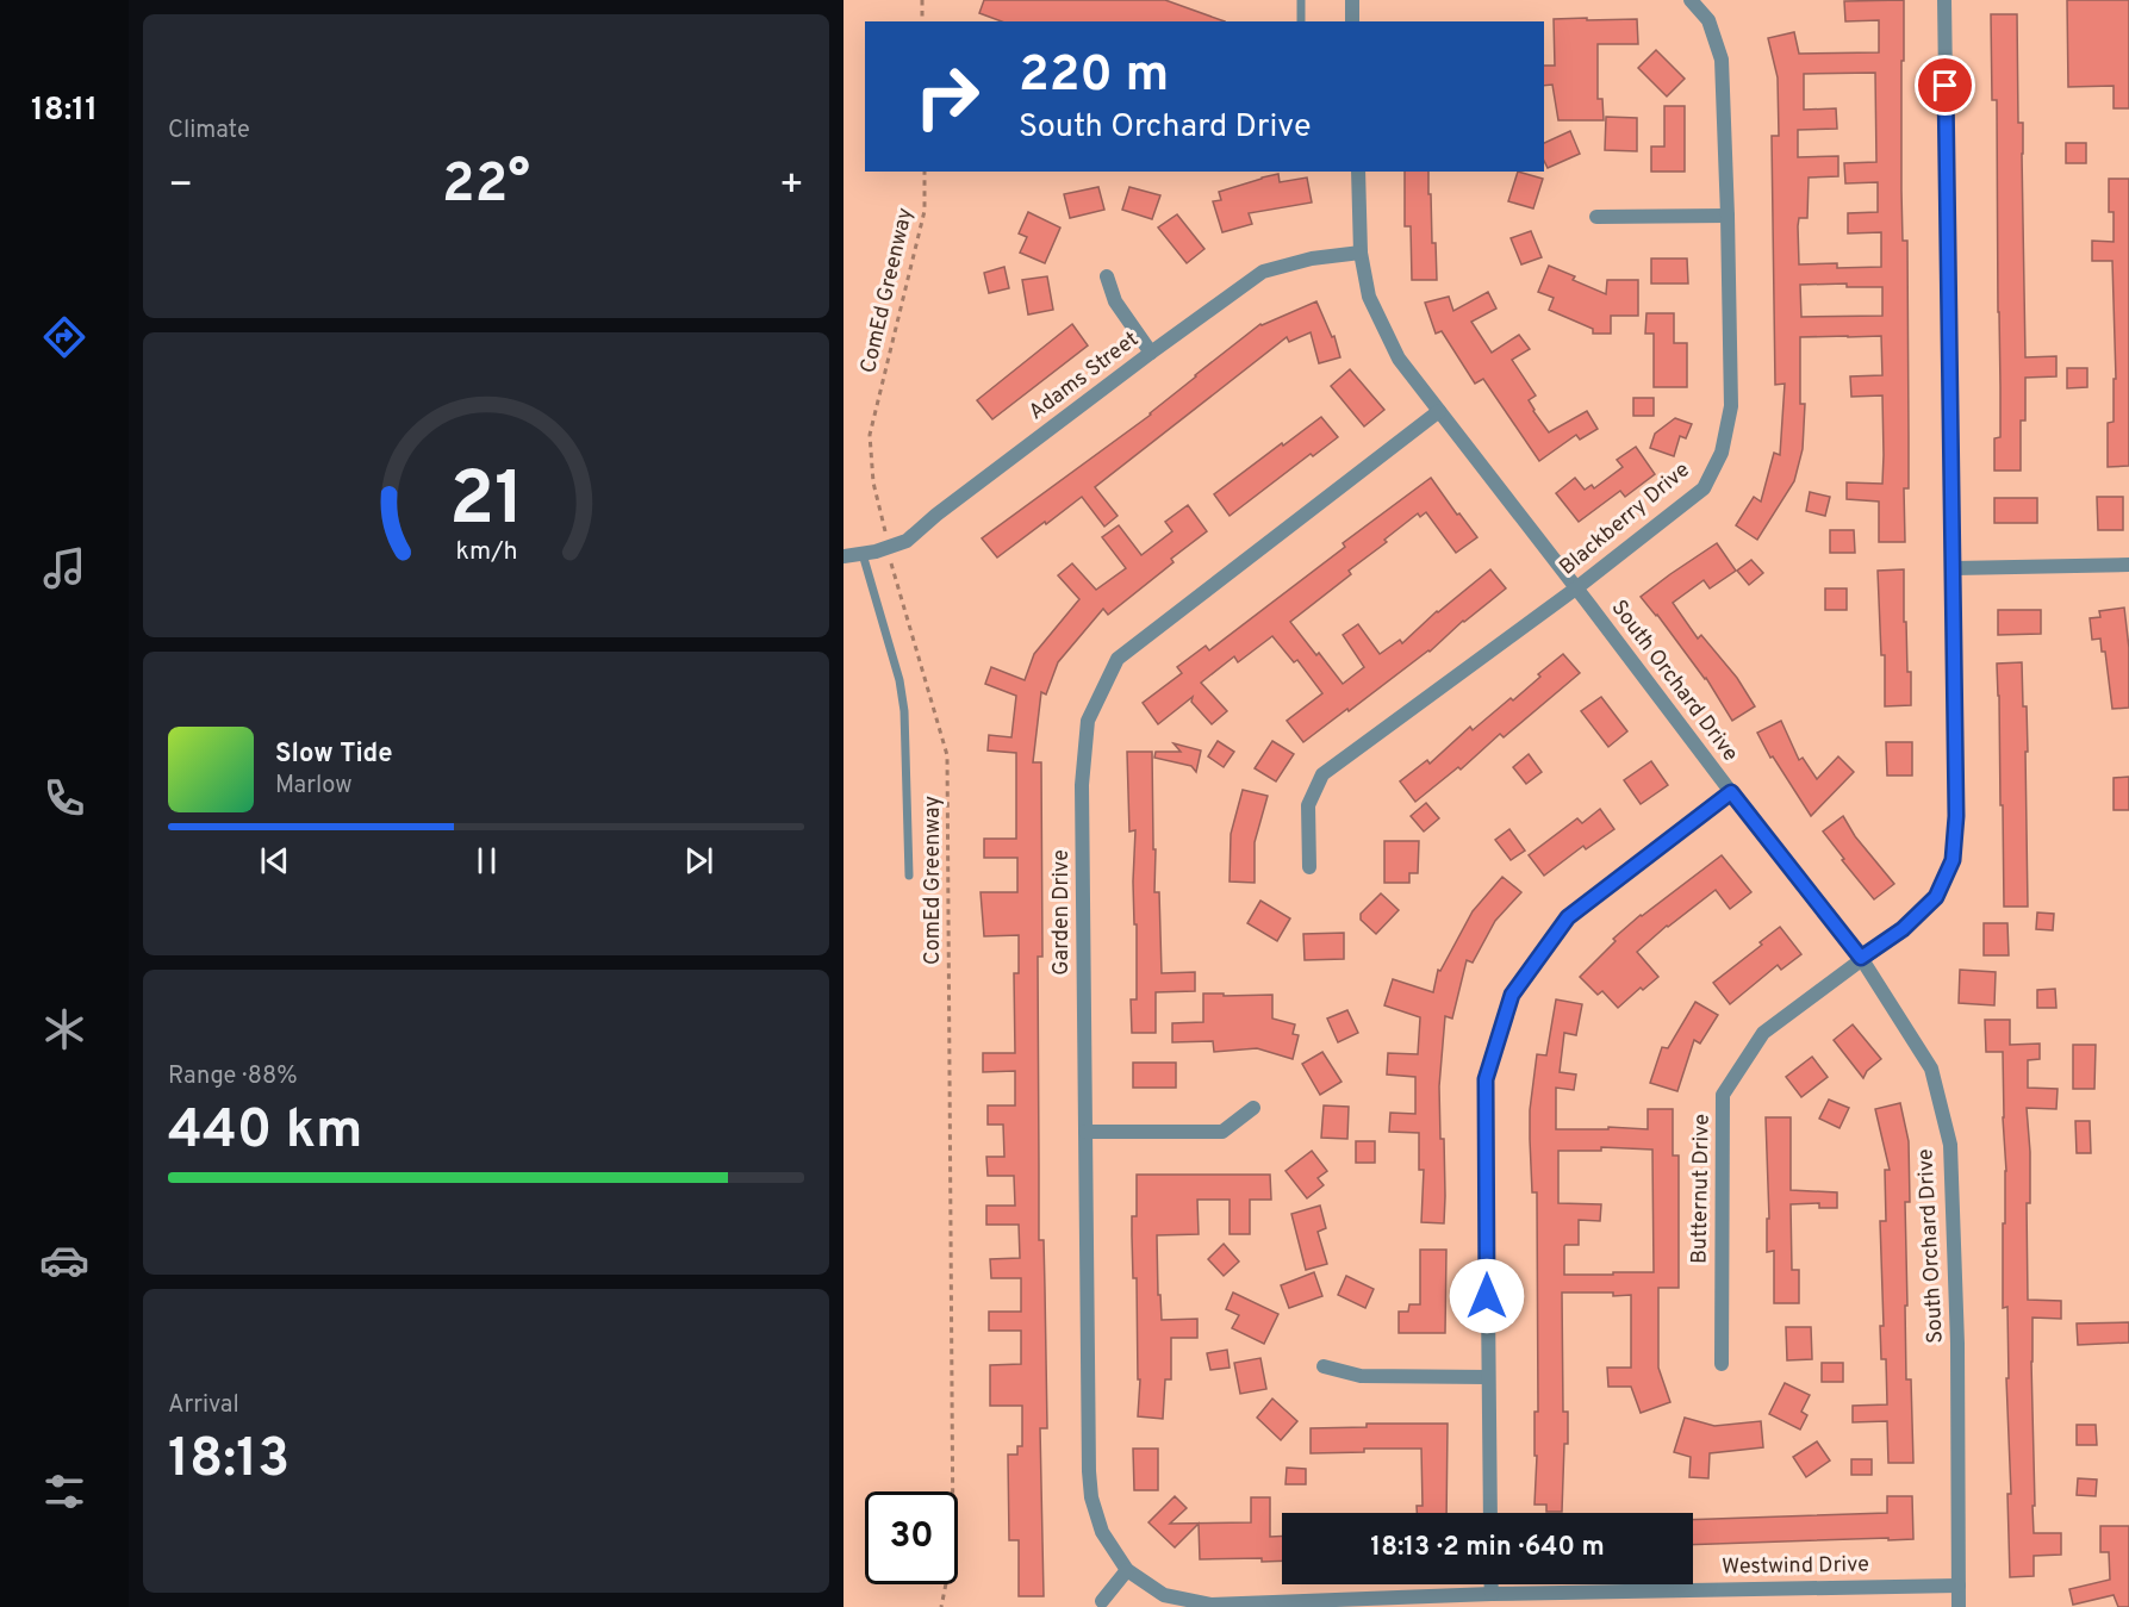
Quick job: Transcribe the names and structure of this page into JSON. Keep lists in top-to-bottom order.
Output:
{
  "streets": {
    "street": [
      "Adams Street",
      "Blackberry Drive",
      "South Orchard Drive",
      "Garden Drive",
      "Butternut Drive",
      "Westwind Drive"
    ],
    "path": ["ComEd Greenway"]
  },
  "crossings": [
    ["ComEd Greenway", "Adams Street"],
    ["Adams Street", "South Orchard Drive"],
    ["Blackberry Drive", "South Orchard Drive"],
    ["South Orchard Drive", "Garden Drive"],
    ["South Orchard Drive", "Butternut Drive"],
    ["South Orchard Drive", "Westwind Drive"],
    ["Garden Drive", "Westwind Drive"]
  ],
  "page": {
    "tabs": "18:11",
    "tile": [
      "Climate",
      ["Range · 88%", "440 km"],
      ["Arrival", "18:13"]
    ],
    "turn": ["220 m", "South Orchard Drive"],
    "heat": ["−", "22°", "+"],
    "song": ["Slow Tide", "Marlow"],
    "limit": "30",
    "trip": "18:13 · 2 min · 640 m",
    "gauge": ["21", "km/h"]
  }
}
